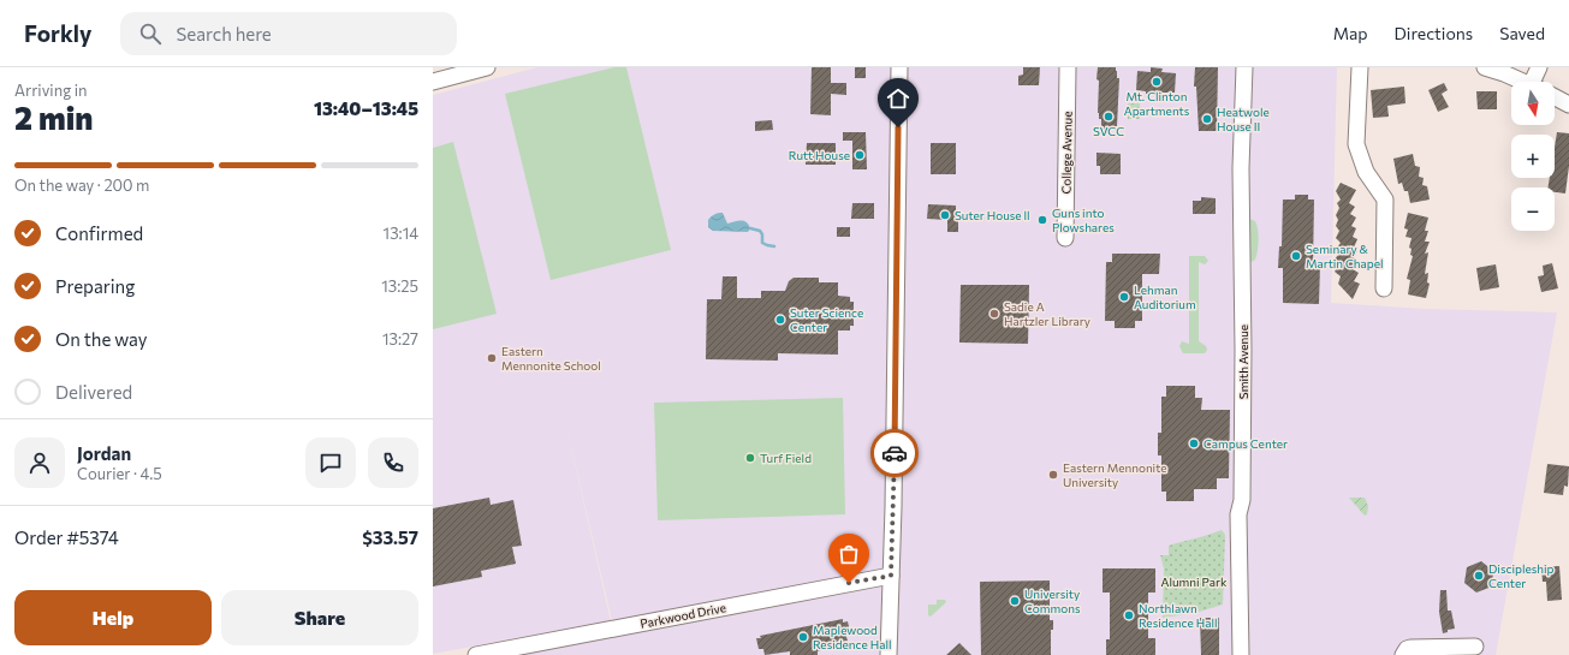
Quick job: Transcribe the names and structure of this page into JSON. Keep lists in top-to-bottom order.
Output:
{
  "streets": {
    "street": ["College Avenue", "Smith Avenue", "Parkwood Drive"]
  },
  "parks": ["Alumni Park"],
  "places": [
    "Mt. Clinton Apartments",
    "SVCC",
    "Heatwole House II",
    "Rutt House",
    "Suter House ll",
    "Guns into Plowshares",
    "Seminary & Martin Chapel",
    "Lehman Auditorium",
    "Sadie A Hartzler Library",
    "Suter Science Center",
    "Eastern Mennonite School",
    "Campus Center",
    "Turf Field",
    "Eastern Mennonite University",
    "Discipleship Center",
    "University Commons",
    "Northlawn Residence Hall",
    "Maplewood Residence Hall"
  ],
  "north": "bottom",
  "page": {
    "header": "Forkly",
    "search": "Search here",
    "nav": ["Map", "Directions", "Saved"],
    "heading": ["2 min", "Arriving in", "13:40–13:45"],
    "panel": [
      "Jordan",
      "Courier · 4.5",
      "Order #5374",
      "$33.57"
    ],
    "map_buttons": ["+", "−"],
    "bar": "On the way · 200 m",
    "list": [
      ["Confirmed", "13:14"],
      ["Preparing", "13:25"],
      ["On the way", "13:27"],
      "Delivered"
    ],
    "buttons": ["Help", "Share"]
  }
}
